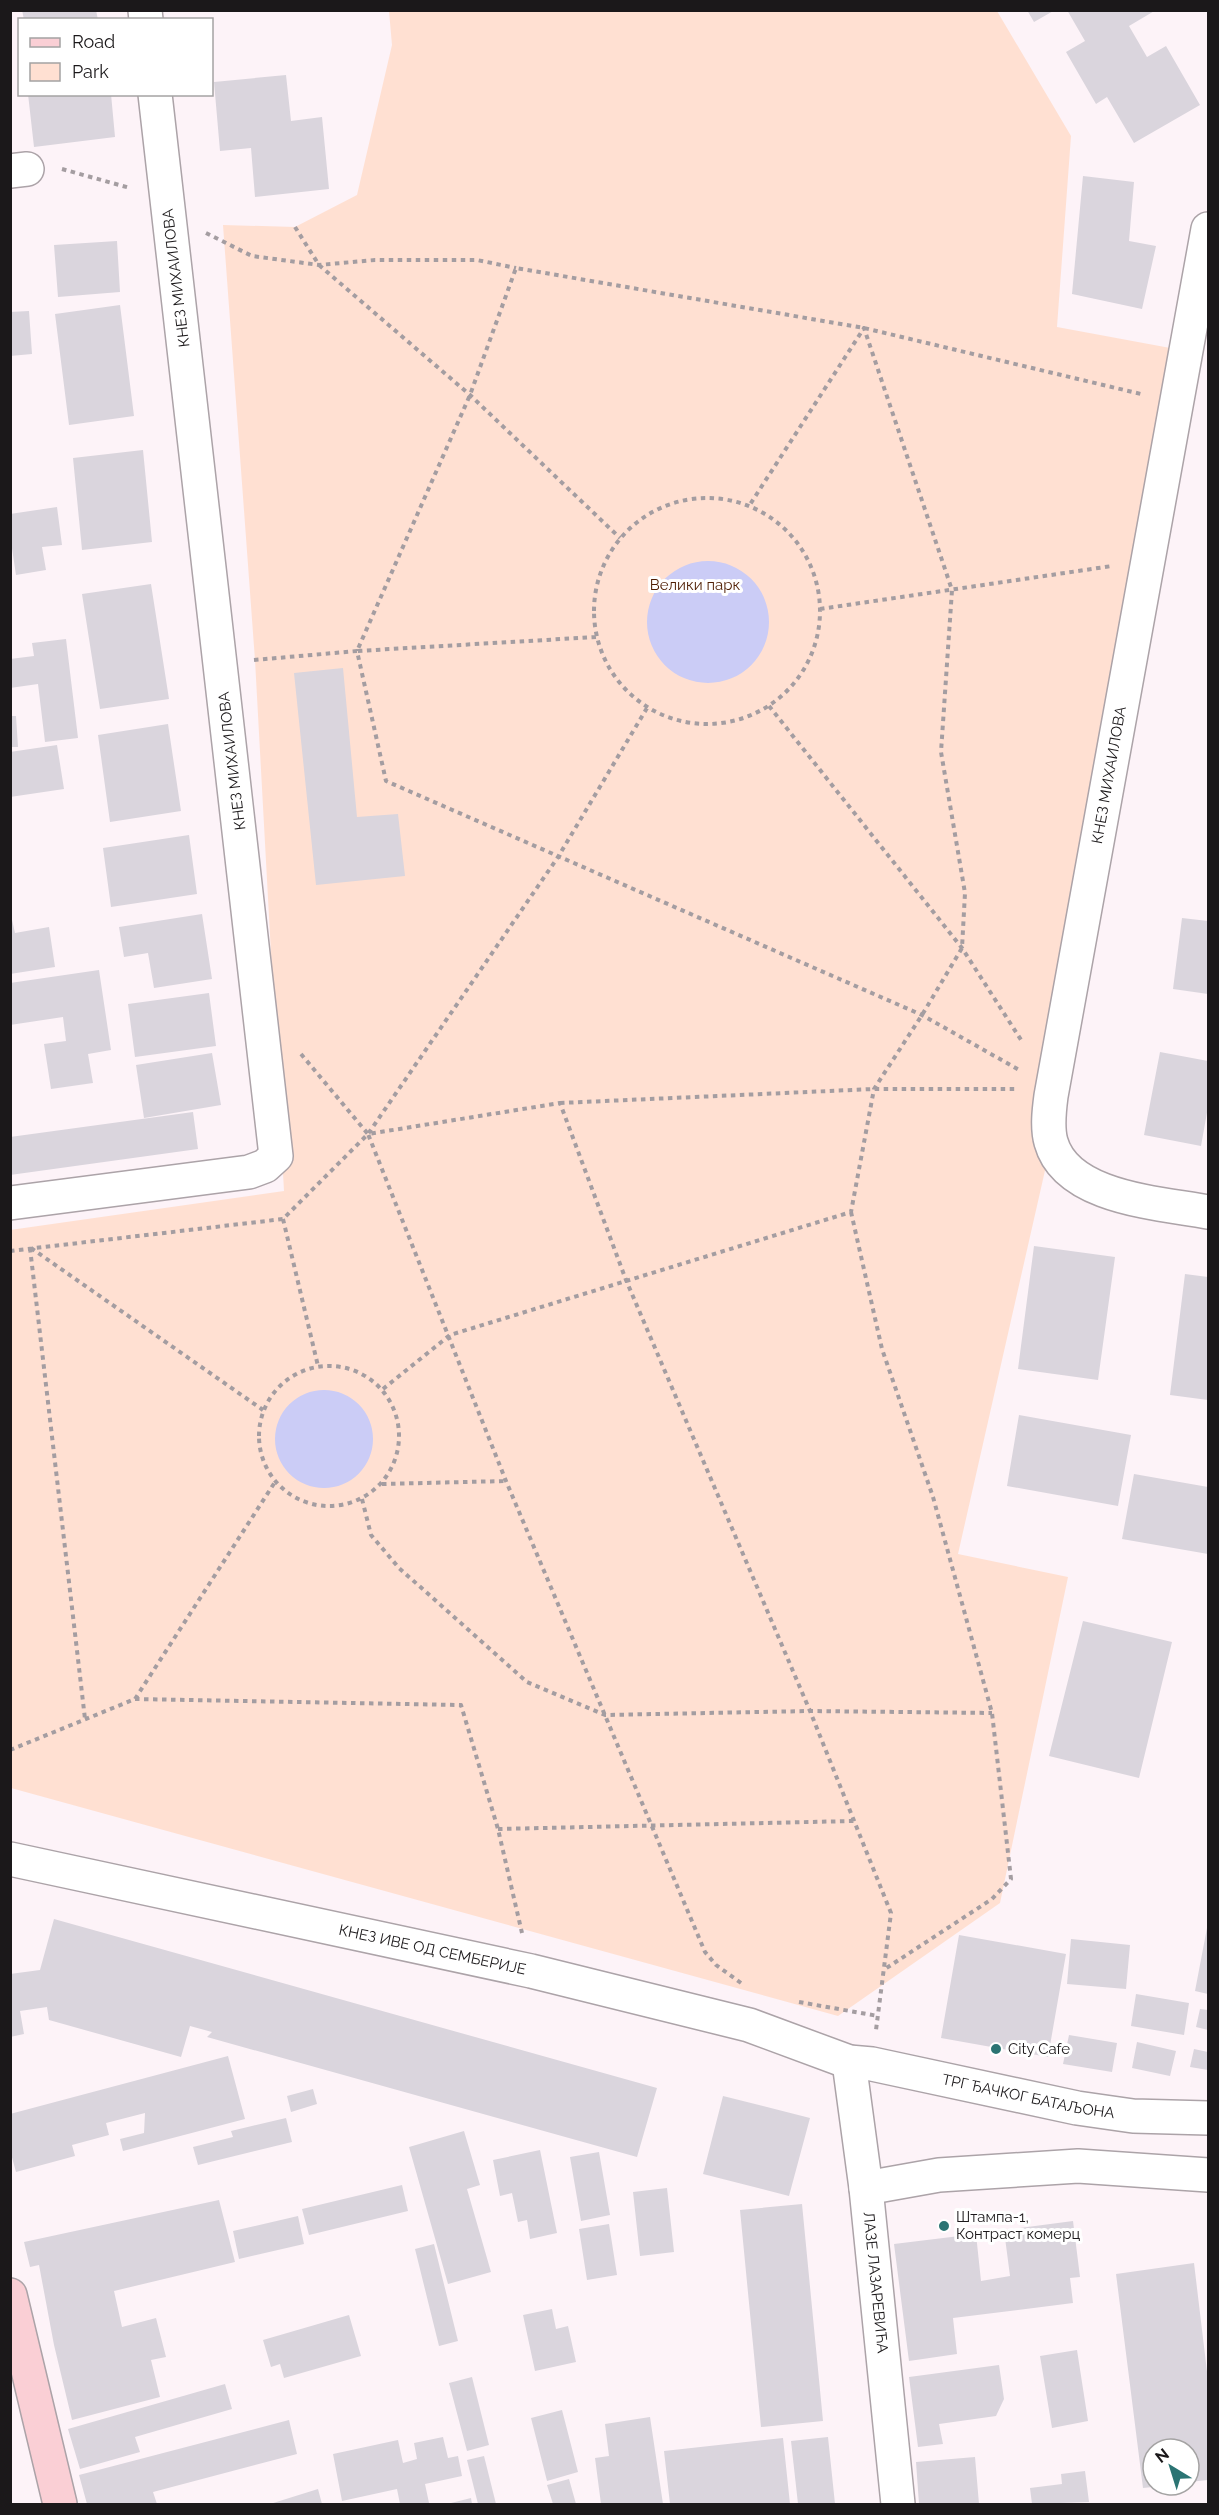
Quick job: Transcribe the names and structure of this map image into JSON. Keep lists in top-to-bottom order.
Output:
{
  "streets": {
    "street": [
      "КНЕЗ МИХАИЛОВА",
      "КНЕЗ ИВЕ ОД СЕМБЕРИЈЕ",
      "ТРГ ЂАЧКОГ БАТАЉОНА",
      "ЛАЗЕ ЛАЗАРЕВИЋА"
    ]
  },
  "crossings": [
    ["КНЕЗ ИВЕ ОД СЕМБЕРИЈЕ", "ТРГ ЂАЧКОГ БАТАЉОНА"],
    ["КНЕЗ ИВЕ ОД СЕМБЕРИЈЕ", "ЛАЗЕ ЛАЗАРЕВИЋА"],
    ["ТРГ ЂАЧКОГ БАТАЉОНА", "ЛАЗЕ ЛАЗАРЕВИЋА"]
  ],
  "parks": ["Велики парк"],
  "places": ["City Cafe", "Штампа-1, Контраст комерц"],
  "legend": ["Road", "Park"],
  "north": "top left"
}
